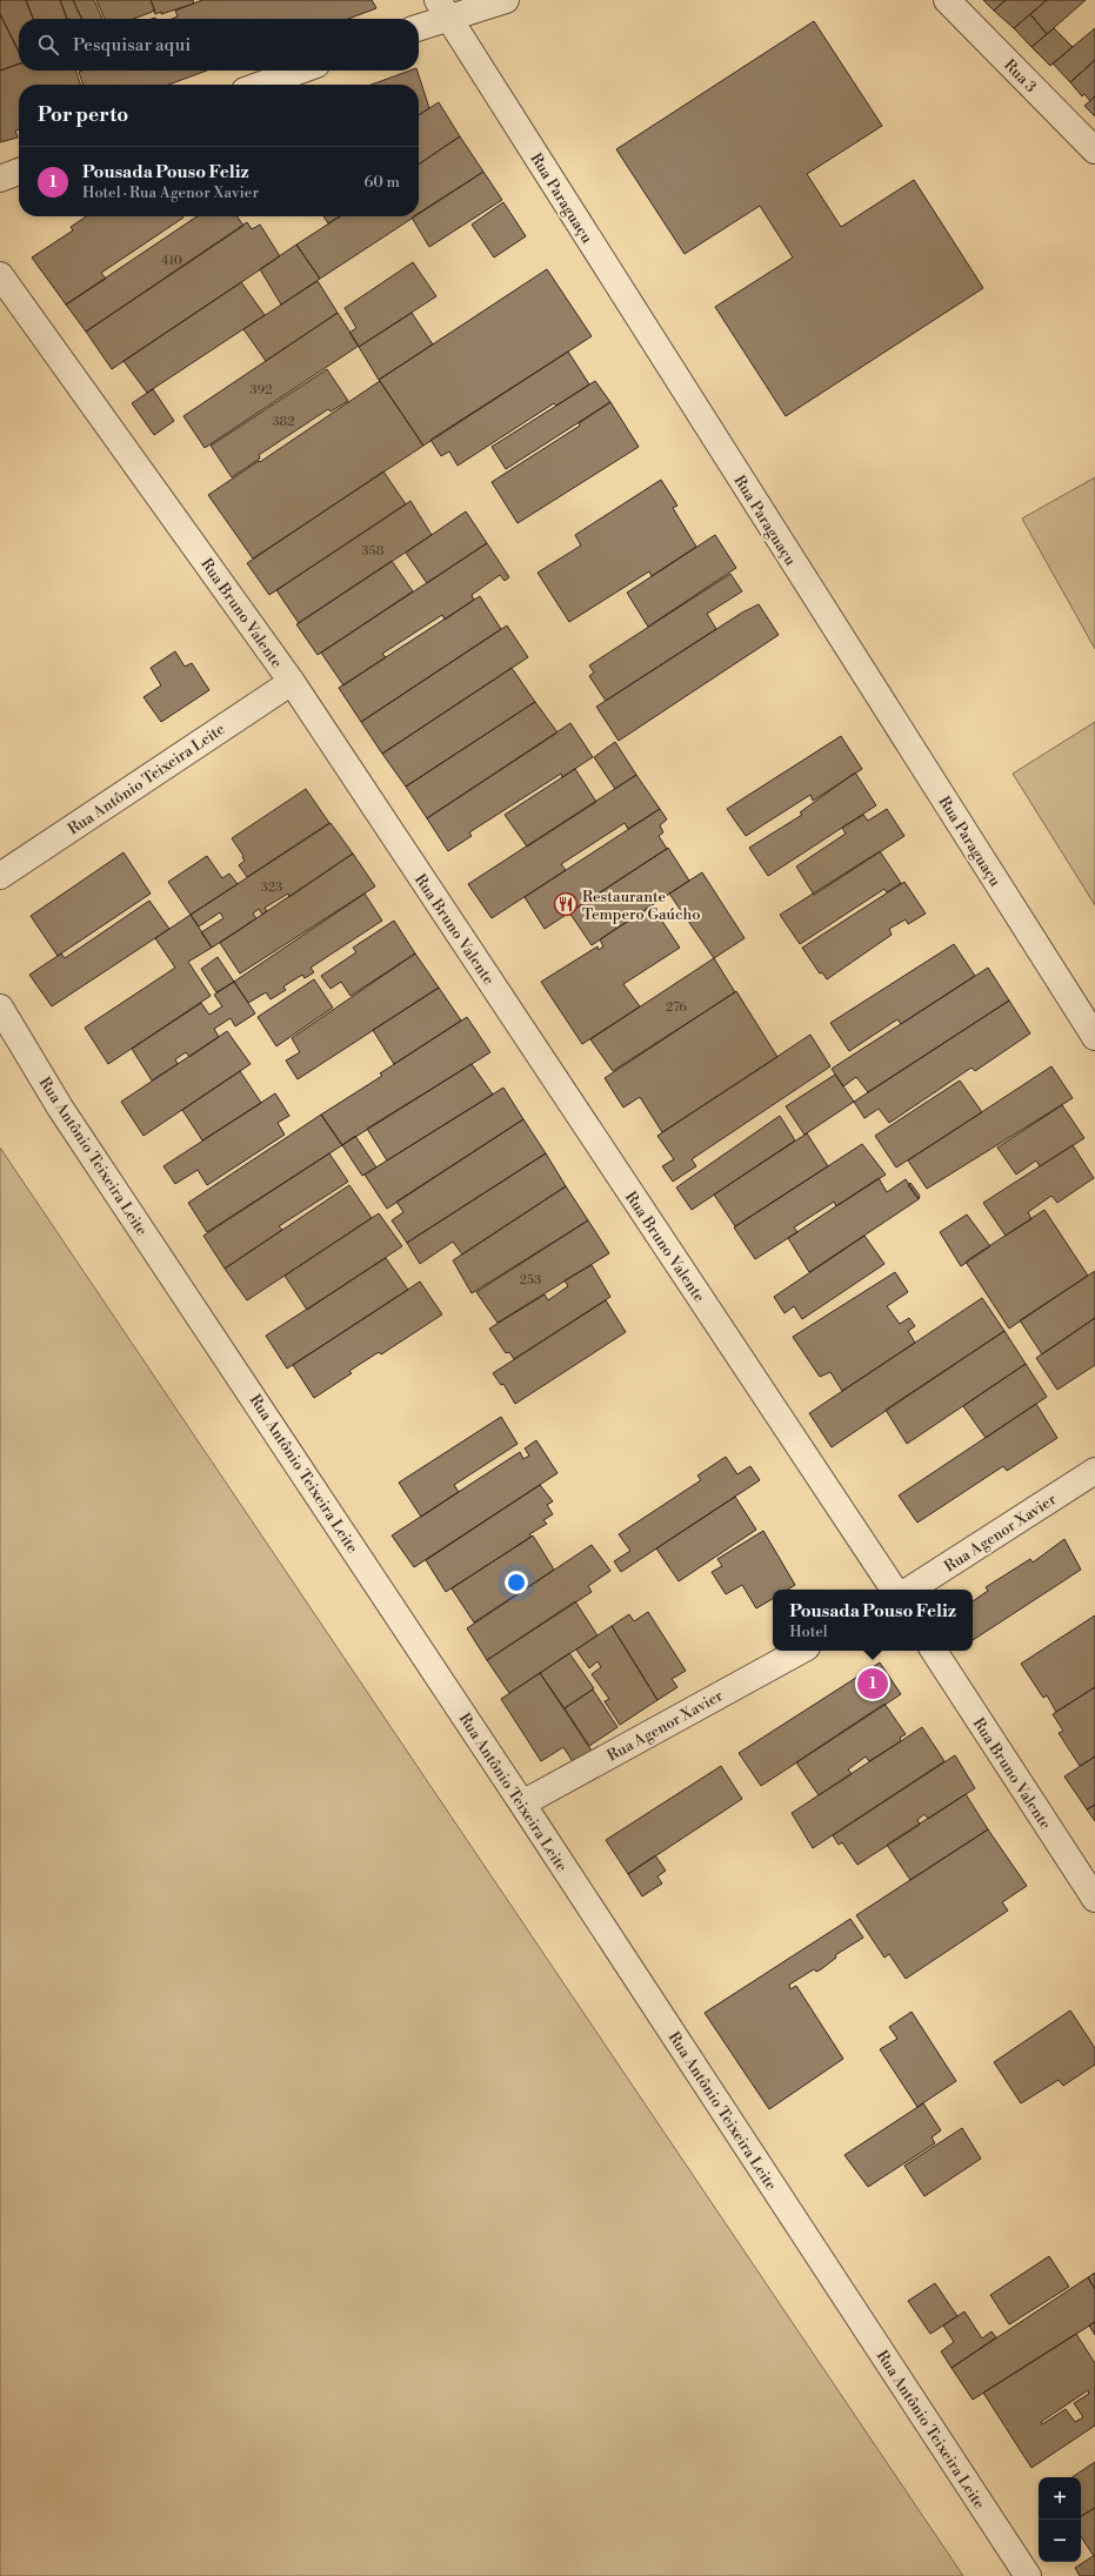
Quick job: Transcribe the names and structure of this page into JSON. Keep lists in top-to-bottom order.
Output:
{
  "streets": {
    "street": [
      "Rua 3",
      "Rua Paraguaçu",
      "Rua Bruno Valente",
      "Rua Antônio Teixeira Leite",
      "Rua Agenor Xavier"
    ]
  },
  "crossings": [
    ["Rua Bruno Valente", "Rua Antônio Teixeira Leite"],
    ["Rua Antônio Teixeira Leite", "Rua Agenor Xavier"]
  ],
  "places": {
    "restaurant": ["Restaurante Tempero Gaúcho"]
  },
  "house_numbers": [
    "410",
    "392",
    "382",
    "358",
    "323",
    "276",
    "253"
  ],
  "page": {
    "search": "Pesquisar aqui",
    "heading": "Por perto",
    "list": [
      {
        "mark": "1",
        "name": "Pousada Pouso Feliz",
        "note": "Hotel · Rua Agenor Xavier",
        "value": "60 m"
      }
    ],
    "popup": ["Pousada Pouso Feliz", "Hotel"],
    "pins": "1",
    "map_buttons": ["+", "−"]
  }
}
